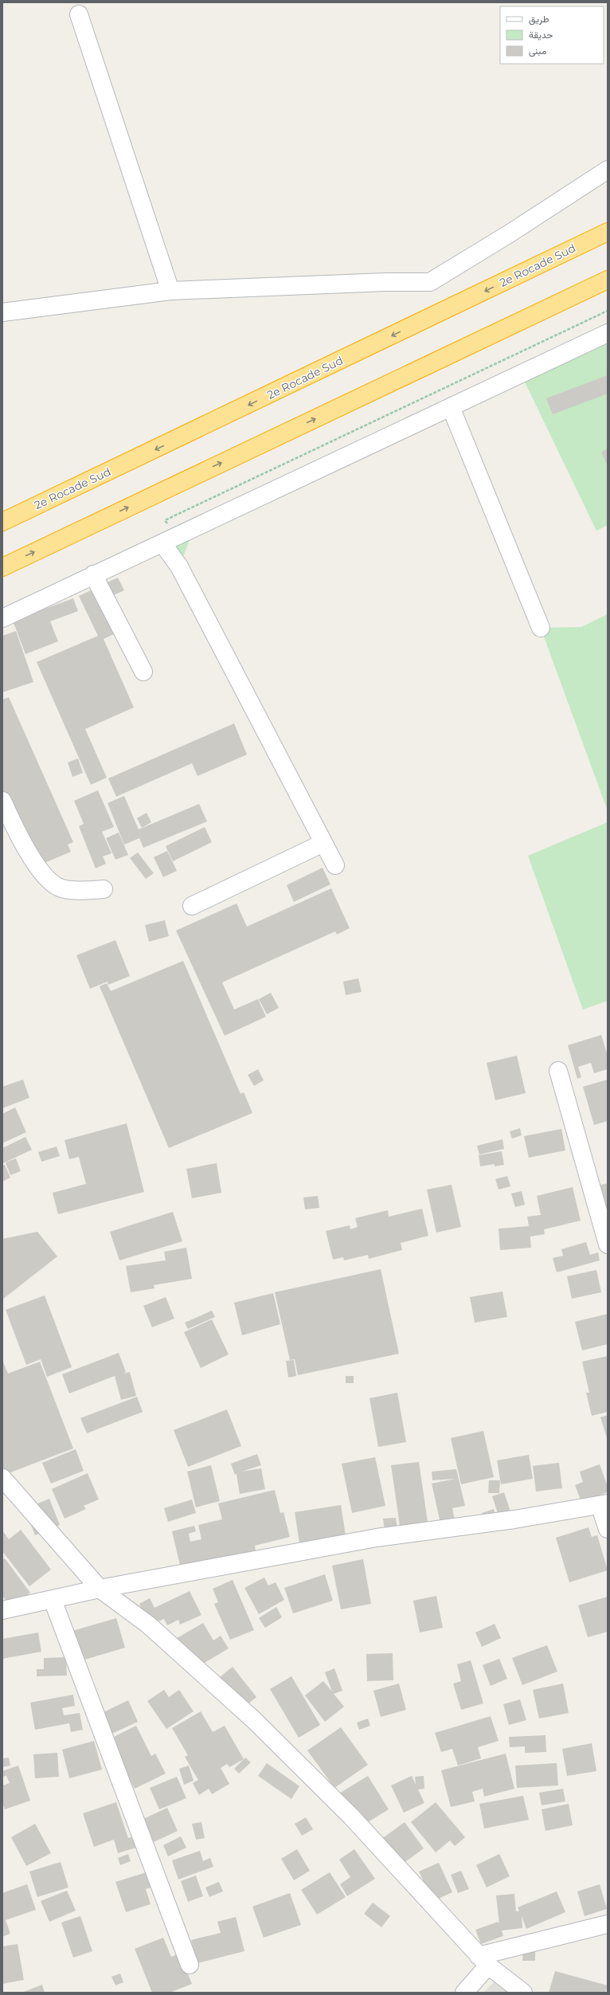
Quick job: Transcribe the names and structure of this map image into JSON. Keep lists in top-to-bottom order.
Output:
{
  "streets": {
    "highway": ["2e Rocade Sud"]
  },
  "legend": ["طريق", "حديقة", "مبنى"]
}
